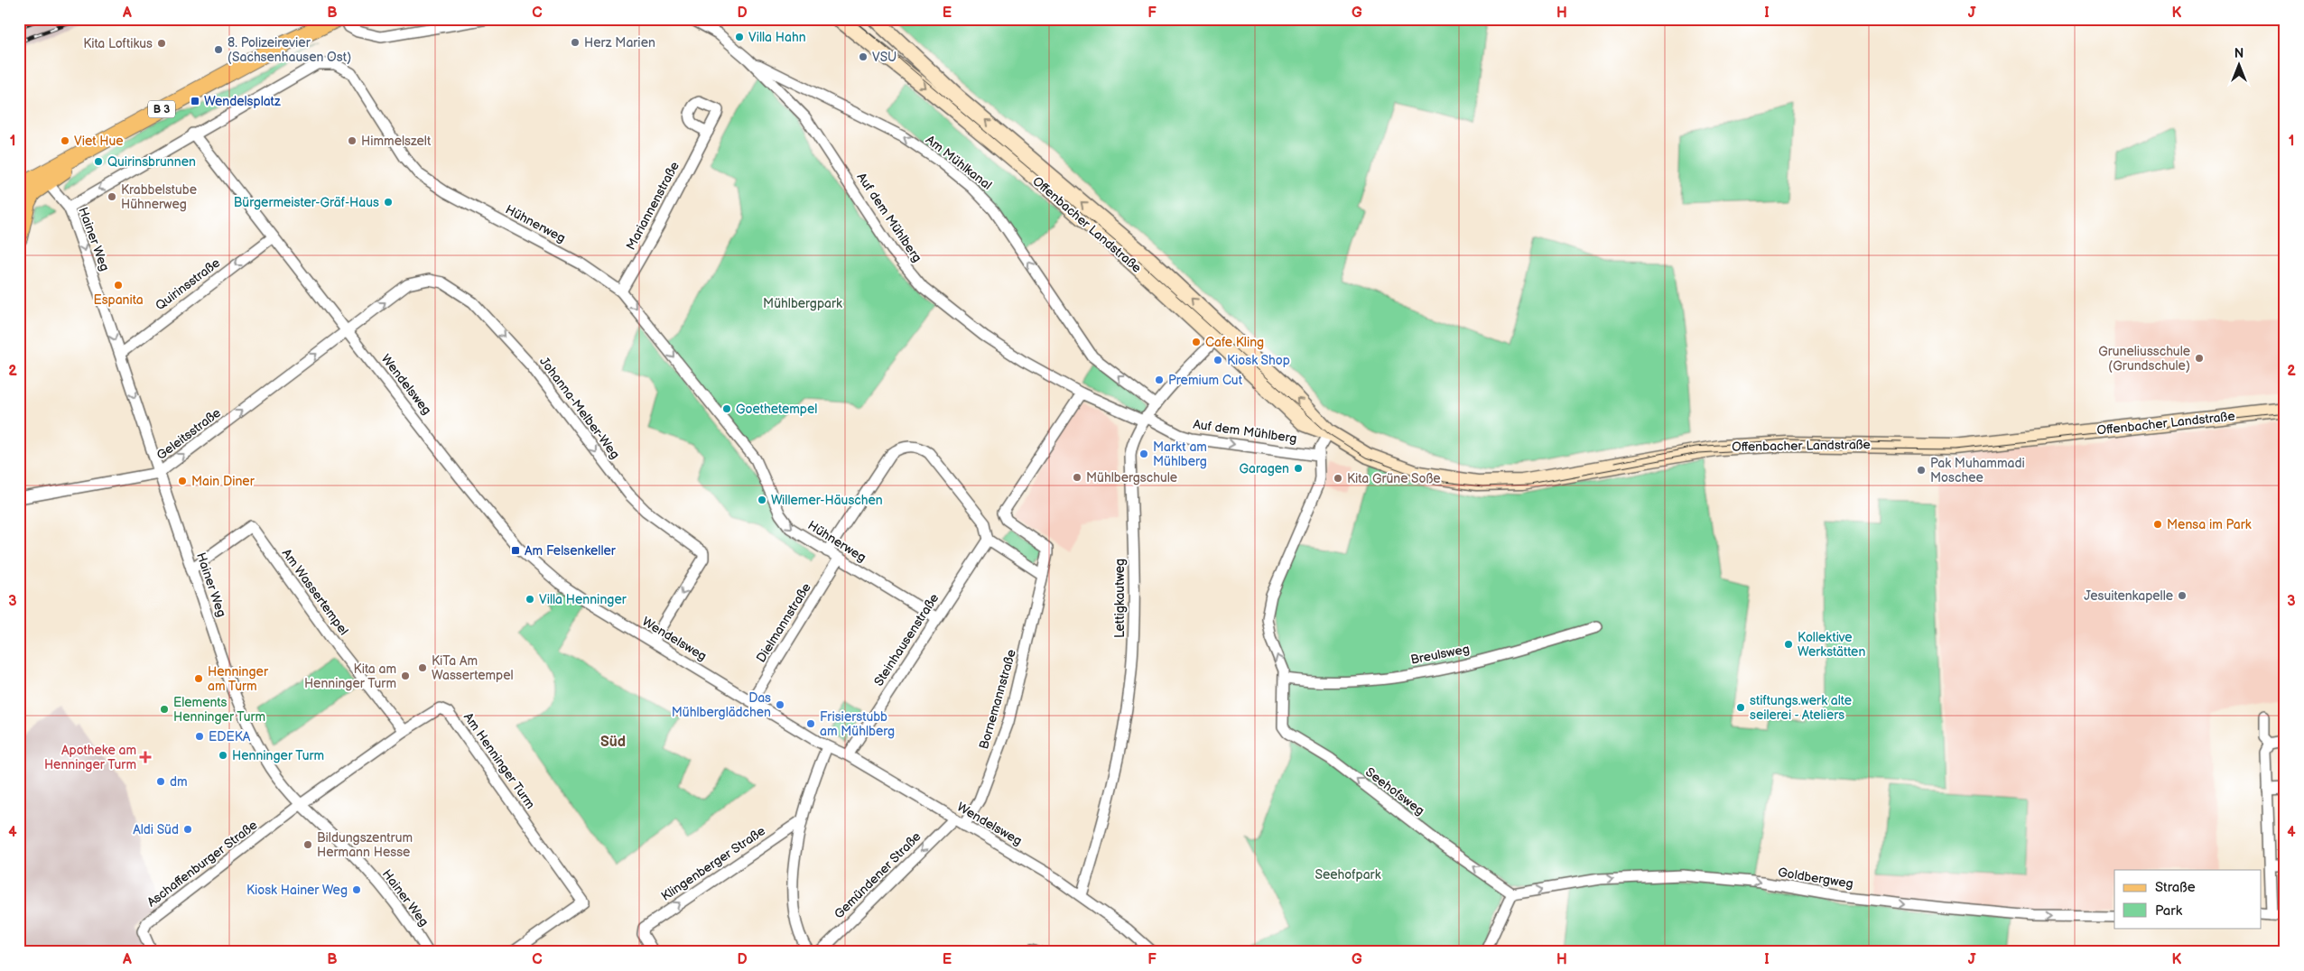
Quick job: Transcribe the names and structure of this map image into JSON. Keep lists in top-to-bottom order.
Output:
{
  "streets": {
    "main road": ["B 3", "Offenbacher Landstraße"],
    "street": [
      "Am Mühlkanal",
      "Mariannenstraße",
      "Auf dem Mühlberg",
      "Hühnerweg",
      "Hainer Weg",
      "Quirinsstraße",
      "Wendelsweg",
      "Johanna-Melber-Weg",
      "Geleitsstraße",
      "Am Wassertempel",
      "Lettigkautweg",
      "Dielmannstraße",
      "Steinhausenstraße",
      "Breulsweg",
      "Bornemannstraße",
      "Am Henninger Turm",
      "Seehofsweg",
      "Aschaffenburger Straße",
      "Klingenberger Straße",
      "Gemündener Straße",
      "Goldbergweg"
    ]
  },
  "crossings": [
    ["B 3", "Hainer Weg"],
    ["Am Mühlkanal", "Auf dem Mühlberg"],
    ["Am Mühlkanal", "Lettigkautweg"],
    ["Mariannenstraße", "Hühnerweg"],
    ["Auf dem Mühlberg", "Lettigkautweg"],
    ["Auf dem Mühlberg", "Bornemannstraße"],
    ["Hühnerweg", "Hainer Weg"],
    ["Hühnerweg", "Wendelsweg"],
    ["Hühnerweg", "Dielmannstraße"],
    ["Hühnerweg", "Steinhausenstraße"],
    ["Offenbacher Landstraße", "Lettigkautweg"],
    ["Hainer Weg", "Quirinsstraße"],
    ["Hainer Weg", "Geleitsstraße"],
    ["Hainer Weg", "Am Wassertempel"],
    ["Hainer Weg", "Am Henninger Turm"],
    ["Hainer Weg", "Aschaffenburger Straße"],
    ["Quirinsstraße", "Wendelsweg"],
    ["Wendelsweg", "Johanna-Melber-Weg"],
    ["Wendelsweg", "Geleitsstraße"],
    ["Wendelsweg", "Lettigkautweg"],
    ["Wendelsweg", "Dielmannstraße"],
    ["Wendelsweg", "Steinhausenstraße"],
    ["Wendelsweg", "Bornemannstraße"],
    ["Wendelsweg", "Gemündener Straße"],
    ["Johanna-Melber-Weg", "Geleitsstraße"],
    ["Am Wassertempel", "Am Henninger Turm"],
    ["Breulsweg", "Seehofsweg"],
    ["Am Henninger Turm", "Aschaffenburger Straße"],
    ["Seehofsweg", "Goldbergweg"]
  ],
  "one_way": [
    "Am Mühlkanal",
    "Quirinsstraße",
    "Geleitsstraße",
    "Seehofsweg",
    "Klingenberger Straße",
    "Gemündener Straße",
    "Goldbergweg"
  ],
  "districts": ["Süd"],
  "parks": ["Mühlbergpark", "Seehofpark"],
  "places": {
    "other": [
      "Villa Hahn",
      "Herz Marien",
      "Kita Loftikus",
      "8. Polizeirevier (Sachsenhausen Ost)",
      "VSU",
      "Viet Hue",
      "Himmelszelt",
      "Quirinsbrunnen",
      "Krabbelstube Hühnerweg",
      "Bürgermeister-Gräf-Haus",
      "Espanita",
      "Cafe Kling",
      "Gruneliusschule (Grundschule)",
      "Kiosk Shop",
      "Premium Cut",
      "Goethetempel",
      "Markt am Mühlberg",
      "Garagen",
      "Pak Muhammadi Moschee",
      "Mühlbergschule",
      "Kita Grüne Soße",
      "Main Diner",
      "Willemer-Häuschen",
      "Mensa im Park",
      "Jesuitenkapelle",
      "Villa Henninger",
      "Kollektive Werkstätten",
      "KiTa Am Wassertempel",
      "Kita am Henninger Turm",
      "Henninger am Turm",
      "Das Mühlberglädchen",
      "stiftungs.werk alte seilerei - Ateliers",
      "Elements Henninger Turm",
      "Frisierstubb am Mühlberg",
      "EDEKA",
      "Henninger Turm",
      "dm",
      "Aldi Süd",
      "Bildungszentrum Hermann Hesse",
      "Kiosk Hainer Weg"
    ],
    "transit": ["Wendelsplatz", "Am Felsenkeller"],
    "health": ["Apotheke am Henninger Turm"]
  },
  "legend": ["Straße", "Park"],
  "north": "top",
  "grid": {
    "columns": [
      "A",
      "B",
      "C",
      "D",
      "E",
      "F",
      "G",
      "H",
      "I",
      "J",
      "K"
    ],
    "rows": [
      "1",
      "2",
      "3",
      "4"
    ]
  }
}
